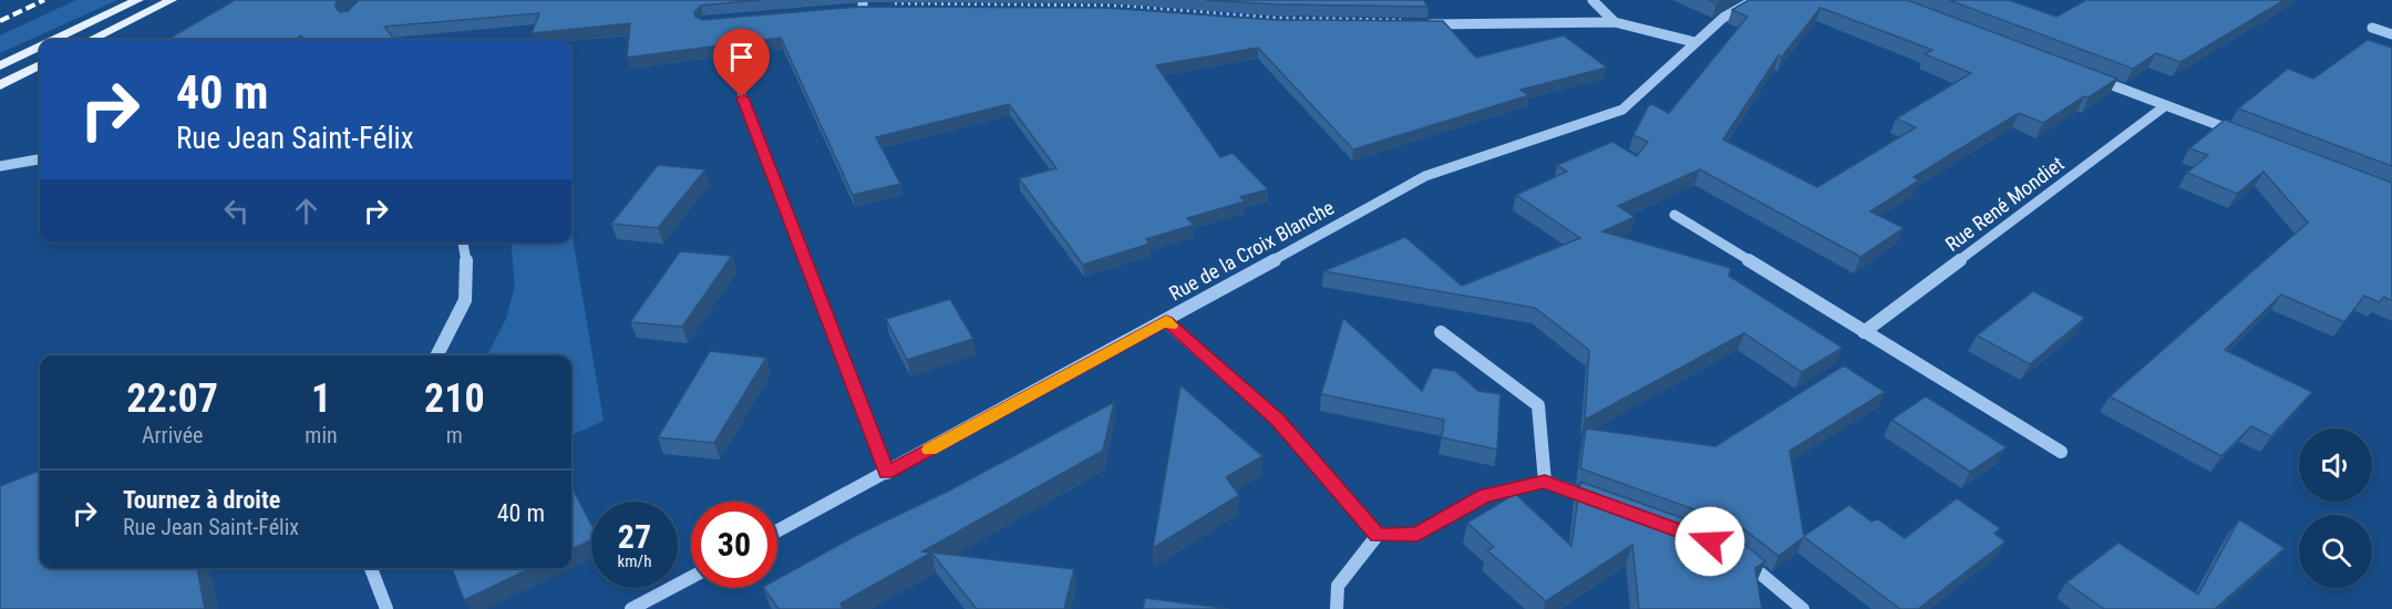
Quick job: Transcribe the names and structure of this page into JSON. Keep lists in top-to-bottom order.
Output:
{
  "streets": {
    "street": ["Rue René Mondiet", "Rue de la Croix Blanche"]
  },
  "page": {
    "turn": ["40 m", "Rue Jean Saint-Félix"],
    "eta": [
      "22:07",
      "Arrivée",
      "1",
      "min",
      "210",
      "m"
    ],
    "list": [
      {
        "name": "Tournez à droite",
        "note": "Rue Jean Saint-Félix",
        "value": "40 m"
      }
    ],
    "speed": "27 km/h",
    "limit": "30"
  }
}
